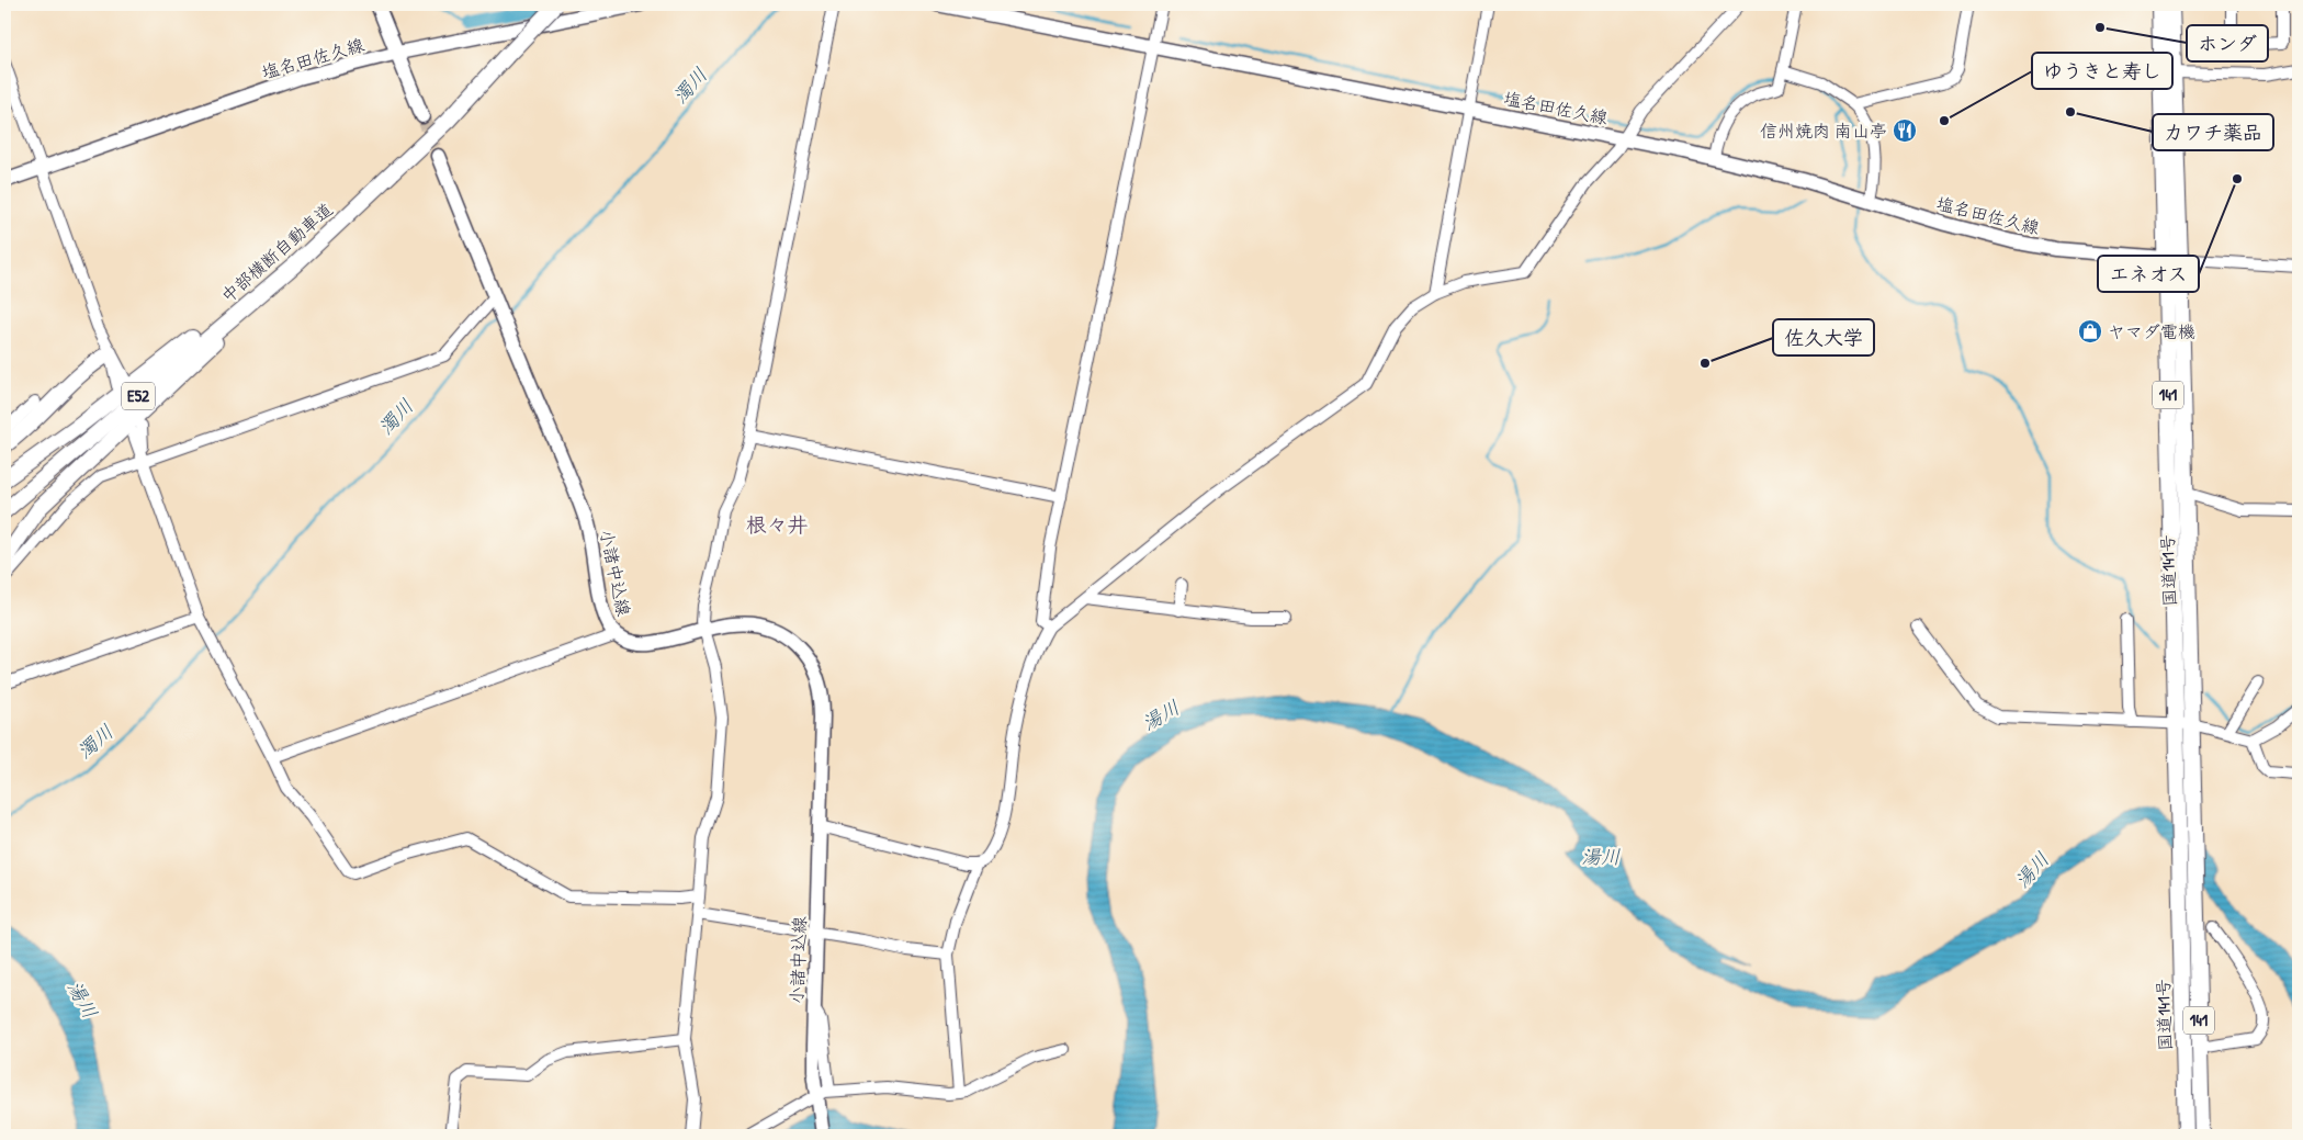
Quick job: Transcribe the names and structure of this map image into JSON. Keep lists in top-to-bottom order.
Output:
{
  "streets": {
    "highway": [
      "中部横断自動車道",
      "141",
      "E52",
      "国道141号"
    ],
    "main road": ["塩名田佐久線", "小諸中込線"]
  },
  "crossings": [
    ["塩名田佐久線", "国道141号"]
  ],
  "districts": ["根々井"],
  "water": ["濁川", "湯川"],
  "places": {
    "other": [
      "ホンダ",
      "カワチ薬品",
      "ゆうきと寿し",
      "エネオス",
      "佐久大学"
    ],
    "restaurant": ["信州焼肉 南山亭"],
    "shop": ["ヤマダ電機"]
  }
}
